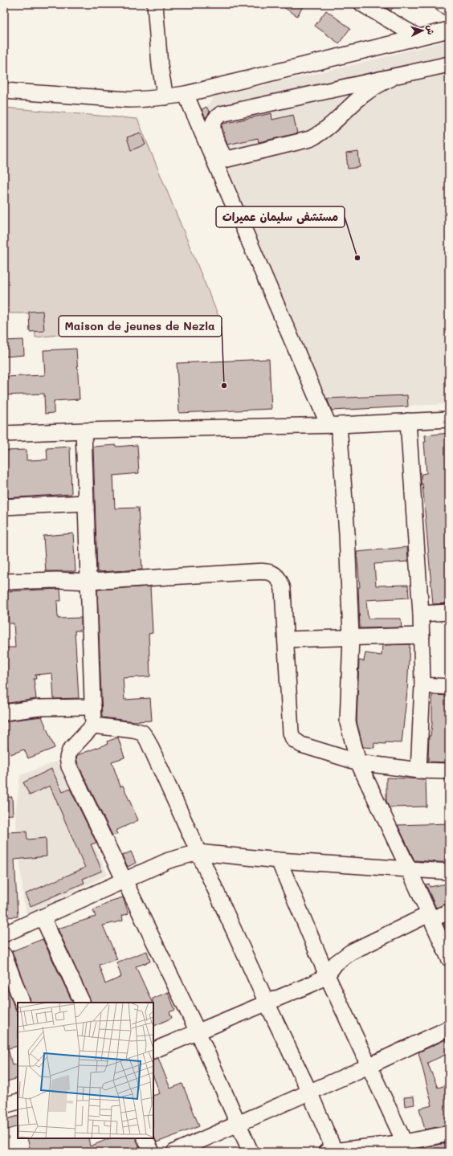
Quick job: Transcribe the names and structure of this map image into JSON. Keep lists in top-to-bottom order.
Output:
{
  "places": ["مستشفى سليمان عميرات", "Maison de jeunes de Nezla"],
  "north": "right"
}
